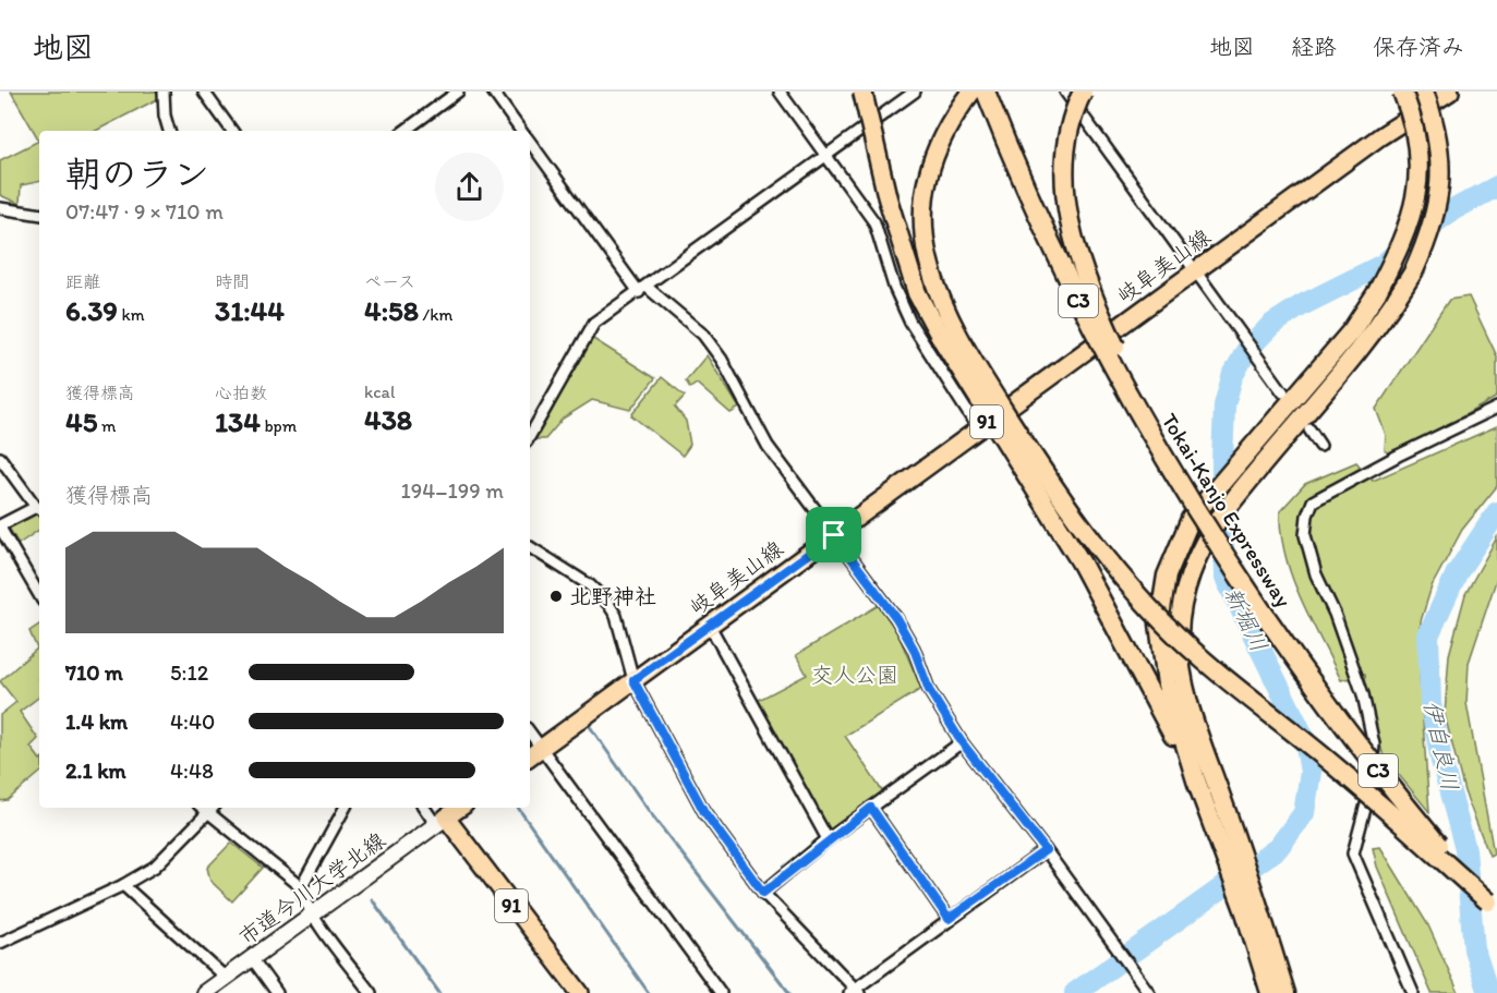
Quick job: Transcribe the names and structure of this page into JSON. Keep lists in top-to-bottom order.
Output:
{
  "streets": {
    "highway": ["C3", "Tokai-Kanjo Expressway"],
    "main road": ["岐阜美山線", "91"],
    "street": ["市道今川大学北線"]
  },
  "crossings": [
    ["91", "市道今川大学北線"]
  ],
  "water": ["新堀川", "伊自良川"],
  "parks": ["交人公園"],
  "places": ["北野神社"],
  "page": {
    "header": "地図",
    "nav": ["地図", "経路", "保存済み"],
    "heading": ["朝のラン", "07:47 · 9 × 710 m"],
    "stats": [
      ["距離", "6.39 km"],
      ["時間", "31:44"],
      ["ペース", "4:58 /km"],
      ["獲得標高", "45 m"],
      ["心拍数", "134 bpm"],
      ["kcal", "438"]
    ],
    "chart": ["獲得標高", "194–199 m"],
    "list": [
      {
        "name": "710 m",
        "note": "5:12"
      },
      {
        "name": "1.4 km",
        "note": "4:40"
      },
      {
        "name": "2.1 km",
        "note": "4:48"
      }
    ]
  }
}
